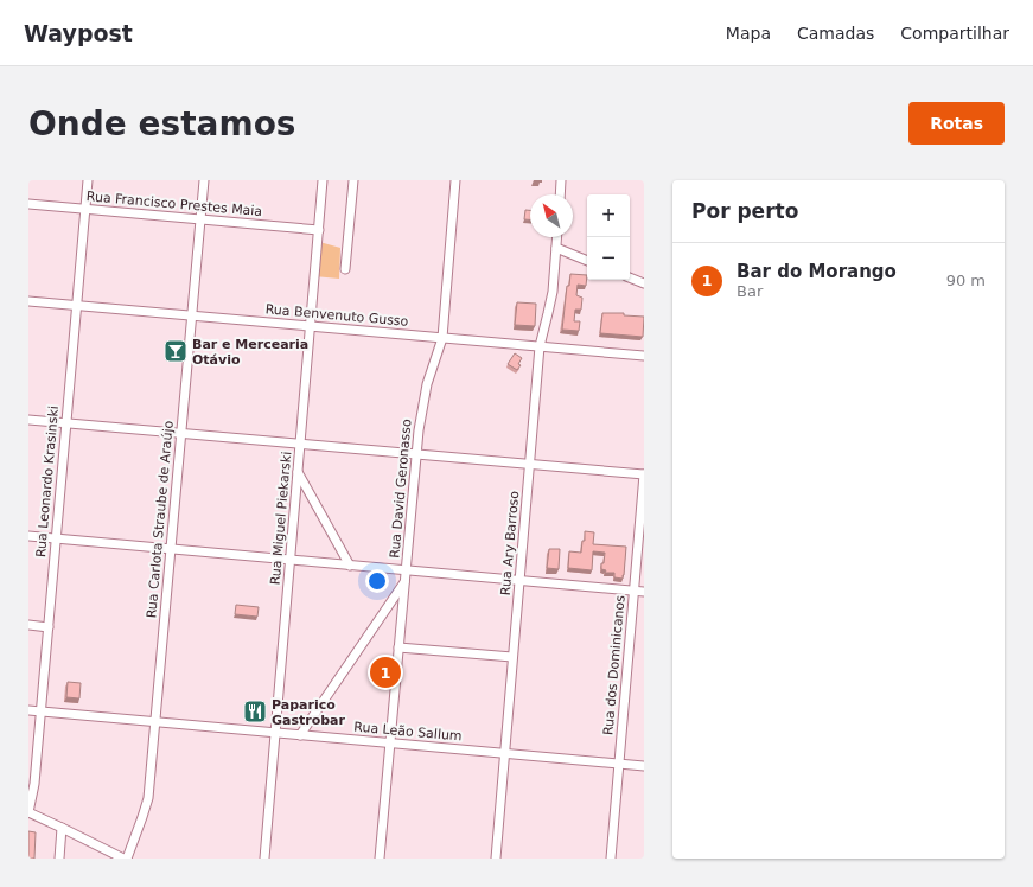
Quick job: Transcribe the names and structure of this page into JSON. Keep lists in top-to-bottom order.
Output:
{
  "streets": {
    "street": [
      "Rua Francisco Prestes Maia",
      "Rua Benvenuto Gusso",
      "Rua Leonardo Krasinski",
      "Rua David Geronasso",
      "Rua Miguel Piekarski",
      "Rua Carlota Straube de Araújo",
      "Rua Ary Barroso",
      "Rua dos Dominicanos",
      "Rua Leão Sallum"
    ]
  },
  "crossings": [
    ["Rua Francisco Prestes Maia", "Rua Leonardo Krasinski"],
    ["Rua Francisco Prestes Maia", "Rua Miguel Piekarski"],
    ["Rua Francisco Prestes Maia", "Rua Carlota Straube de Araújo"],
    ["Rua Benvenuto Gusso", "Rua Leonardo Krasinski"],
    ["Rua Benvenuto Gusso", "Rua David Geronasso"],
    ["Rua Benvenuto Gusso", "Rua Miguel Piekarski"],
    ["Rua Benvenuto Gusso", "Rua Carlota Straube de Araújo"],
    ["Rua Benvenuto Gusso", "Rua Ary Barroso"],
    ["Rua Leonardo Krasinski", "Rua Leão Sallum"],
    ["Rua David Geronasso", "Rua Leão Sallum"],
    ["Rua Miguel Piekarski", "Rua Leão Sallum"],
    ["Rua Carlota Straube de Araújo", "Rua Leão Sallum"],
    ["Rua Ary Barroso", "Rua Leão Sallum"],
    ["Rua dos Dominicanos", "Rua Leão Sallum"]
  ],
  "places": {
    "bar": ["Bar e Mercearia Otávio"],
    "restaurant": ["Paparico Gastrobar"]
  },
  "north": "top left",
  "page": {
    "header": "Waypost",
    "nav": ["Mapa", "Camadas", "Compartilhar"],
    "buttons": "Rotas",
    "title": "Onde estamos",
    "heading": "Por perto",
    "map_buttons": ["+", "−"],
    "list": [
      {
        "mark": "1",
        "name": "Bar do Morango",
        "note": "Bar",
        "value": "90 m"
      }
    ],
    "pins": "1"
  }
}
